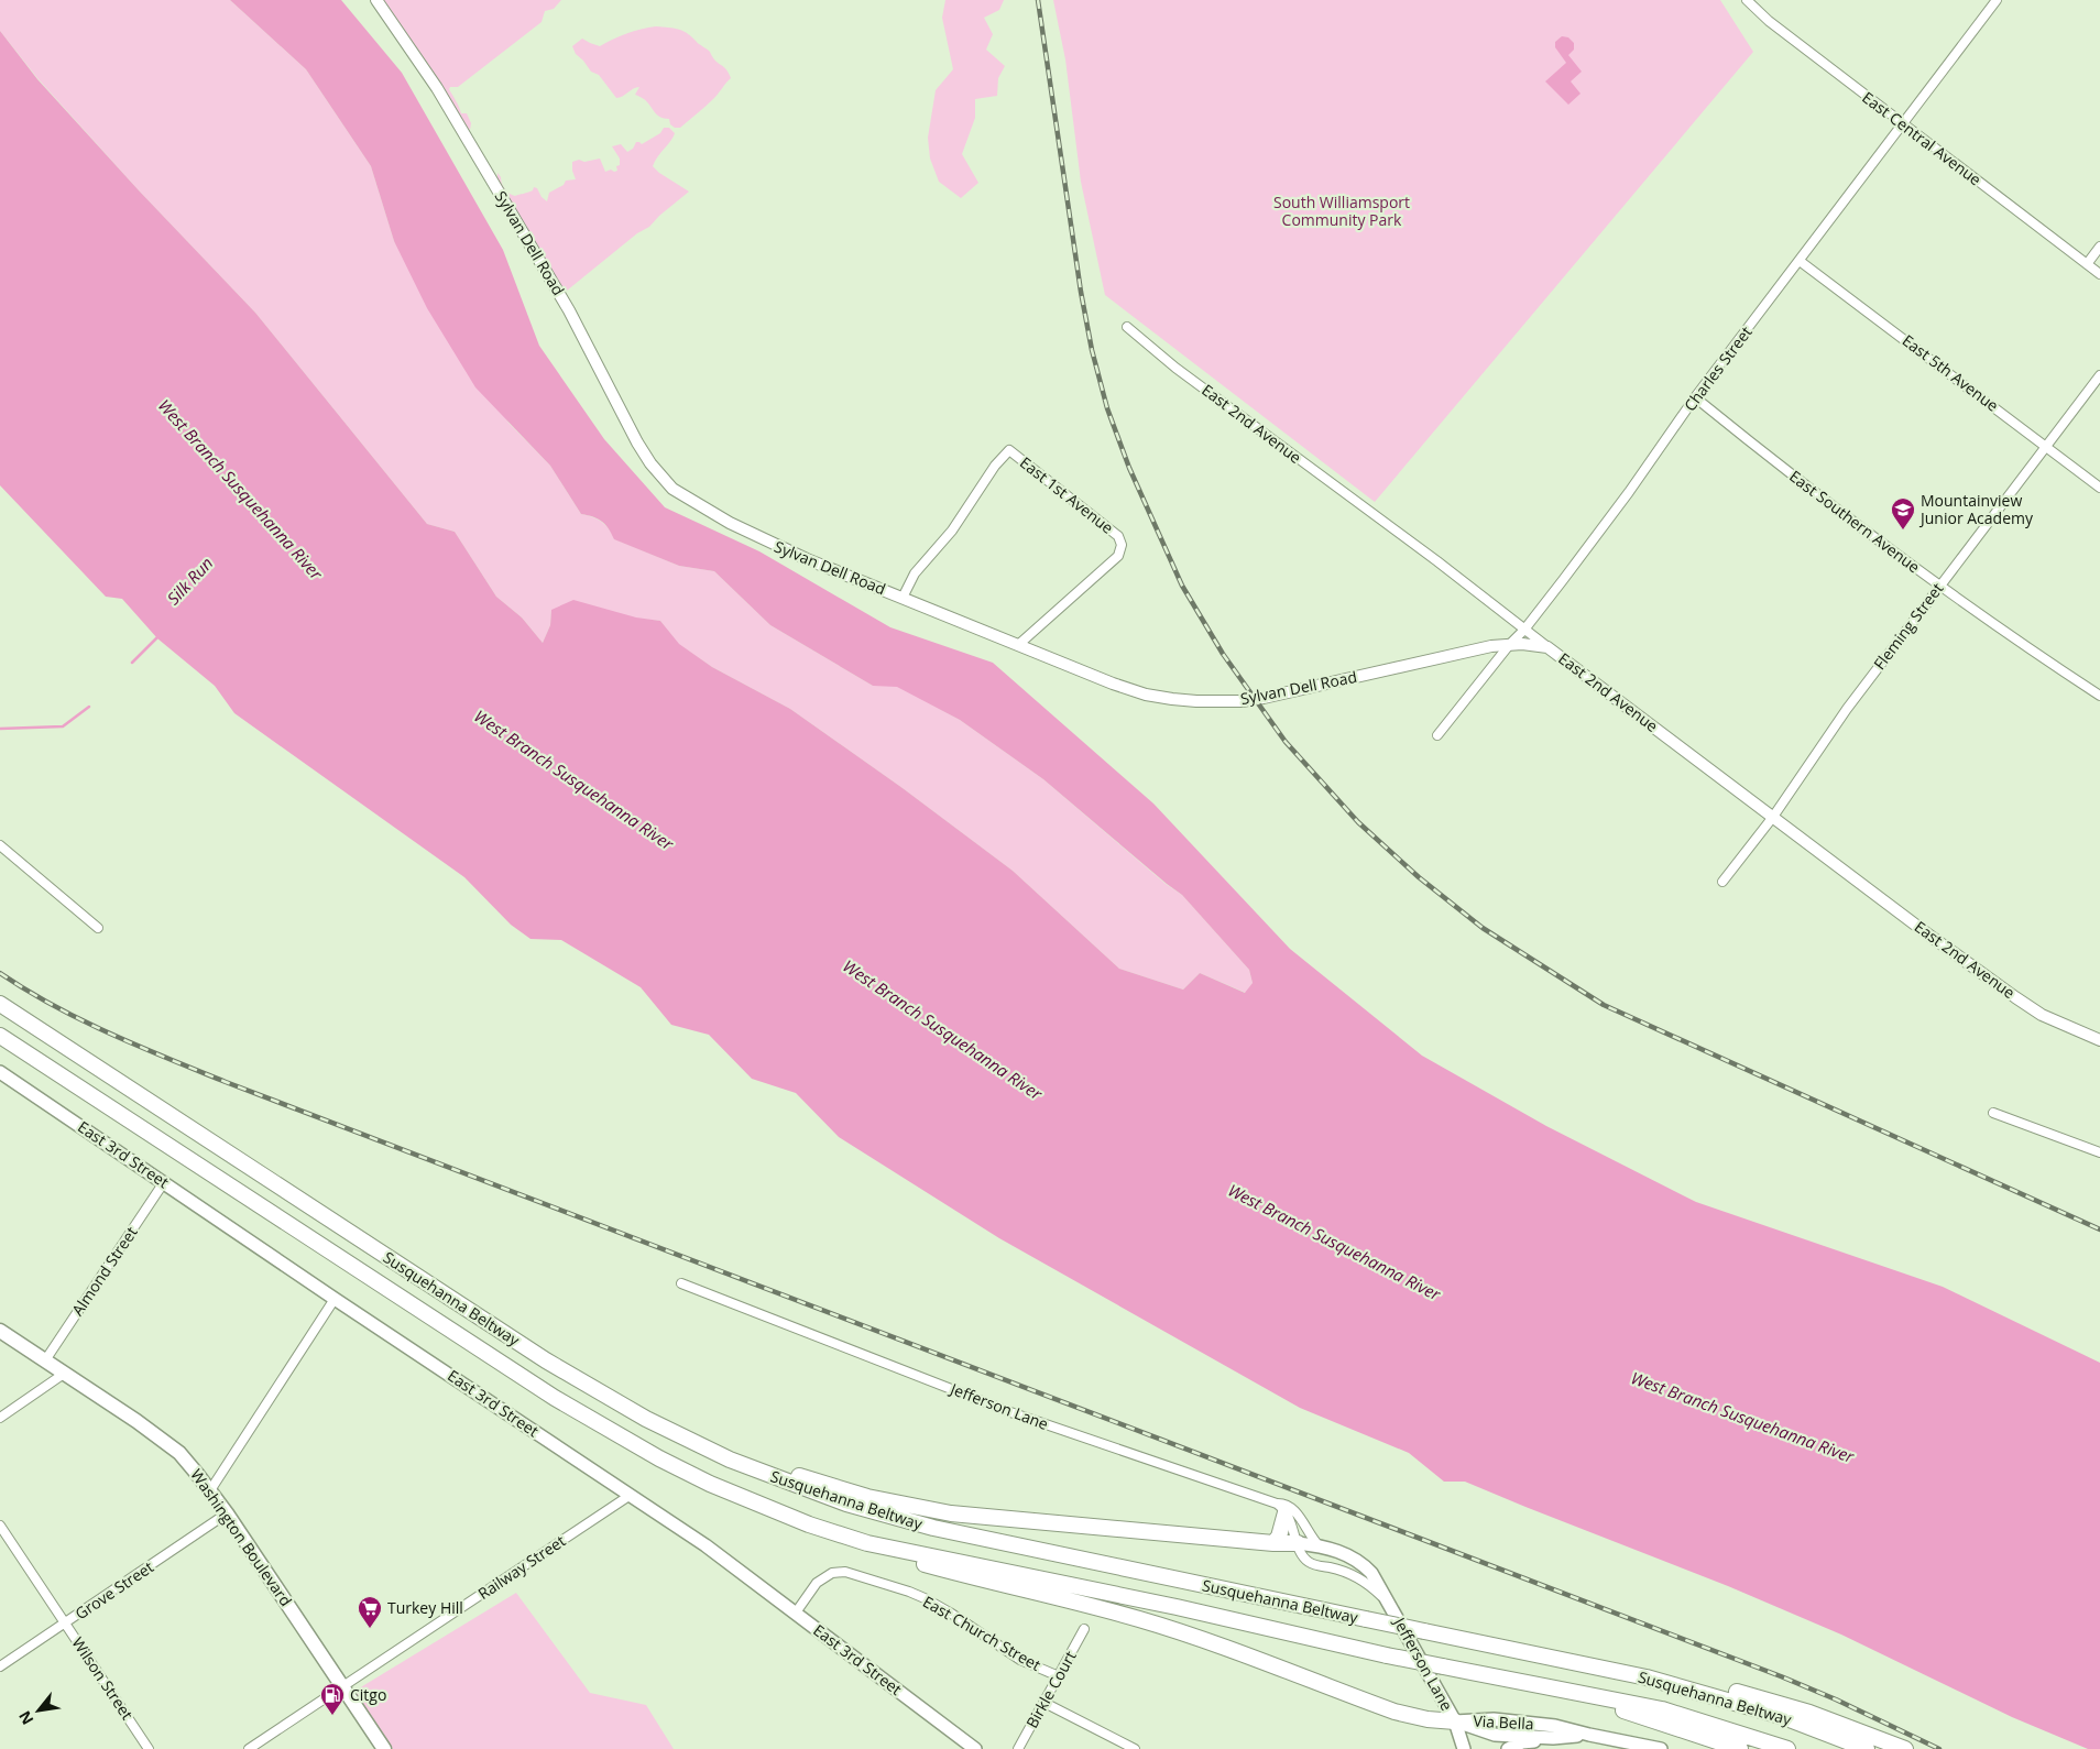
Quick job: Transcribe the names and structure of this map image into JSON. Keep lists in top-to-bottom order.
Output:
{
  "streets": {
    "highway": ["Susquehanna Beltway"],
    "main road": [
      "East 3rd Street",
      "Jefferson Lane",
      "Washington Boulevard",
      "Via Bella"
    ],
    "street": [
      "East Central Avenue",
      "Sylvan Dell Road",
      "Charles Street",
      "East 5th Avenue",
      "East 2nd Avenue",
      "East 1st Avenue",
      "East Southern Avenue",
      "Fleming Street",
      "Almond Street",
      "Railway Street",
      "Grove Street",
      "East Church Street",
      "Wilson Street",
      "Birkle Court"
    ]
  },
  "crossings": [
    ["East Central Avenue", "Charles Street"],
    ["Sylvan Dell Road", "Charles Street"],
    ["Sylvan Dell Road", "East 2nd Avenue"],
    ["Sylvan Dell Road", "East 1st Avenue"],
    ["Charles Street", "East 5th Avenue"],
    ["Charles Street", "East 2nd Avenue"],
    ["Charles Street", "East Southern Avenue"],
    ["East 5th Avenue", "Fleming Street"],
    ["East 2nd Avenue", "Fleming Street"],
    ["East Southern Avenue", "Fleming Street"],
    ["East 3rd Street", "Almond Street"],
    ["East 3rd Street", "Railway Street"],
    ["East 3rd Street", "East Church Street"],
    ["Almond Street", "Washington Boulevard"],
    ["Jefferson Lane", "Via Bella"],
    ["Washington Boulevard", "Railway Street"],
    ["Washington Boulevard", "Grove Street"],
    ["Grove Street", "Wilson Street"],
    ["East Church Street", "Birkle Court"]
  ],
  "water": ["West Branch Susquehanna River", "Silk Run"],
  "parks": ["South Williamsport Community Park"],
  "places": {
    "school or university": ["Mountainview Junior Academy"],
    "supermarket": ["Turkey Hill"],
    "fuel station": ["Citgo"]
  },
  "north": "bottom left"
}
